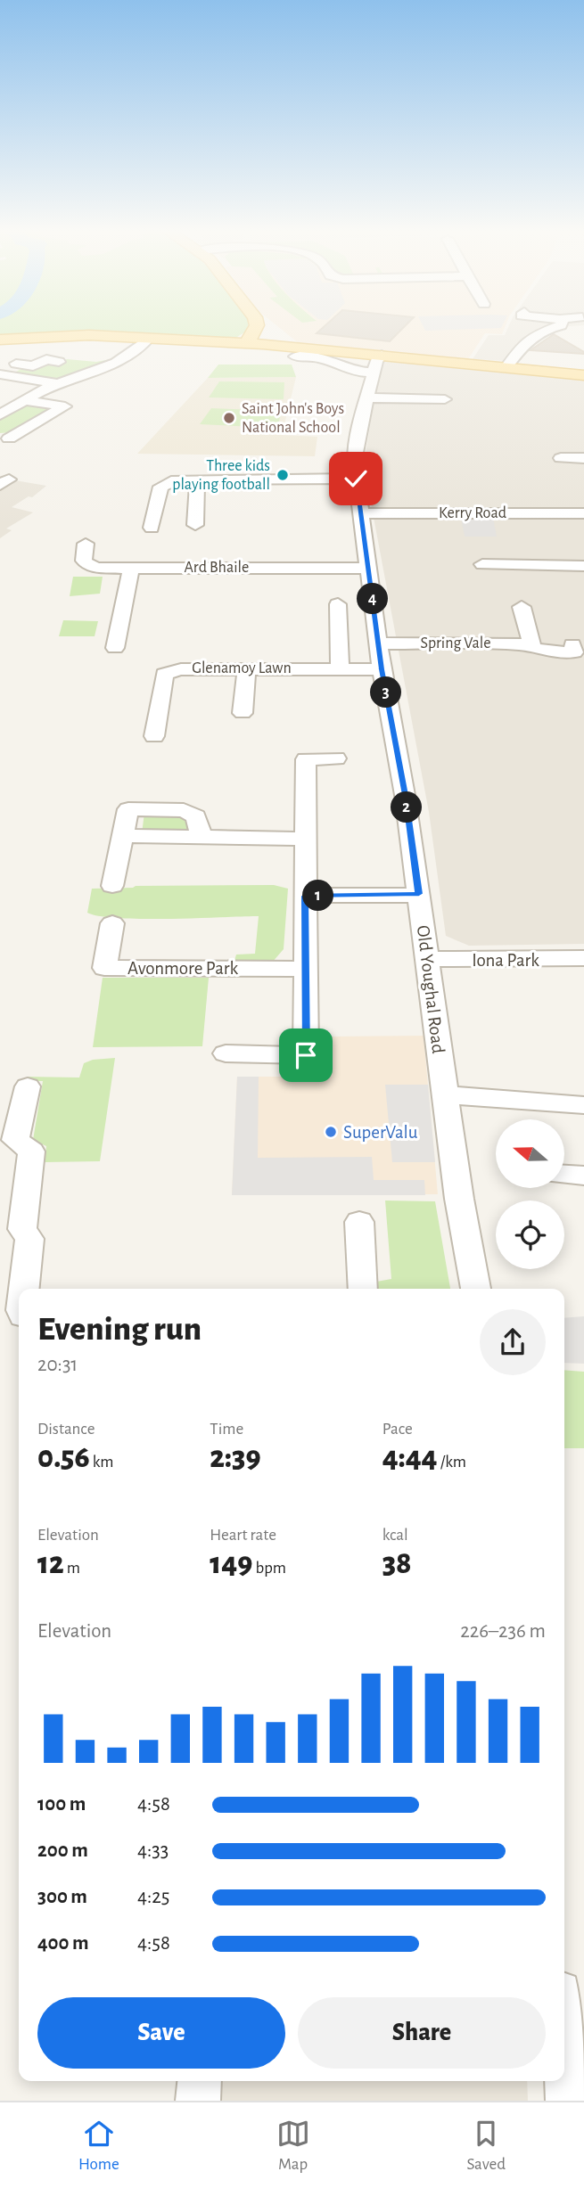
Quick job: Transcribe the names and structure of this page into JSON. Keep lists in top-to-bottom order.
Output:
{
  "streets": {
    "street": [
      "Kerry Road",
      "Ard Bhaile",
      "Spring Vale",
      "Glenamoy Lawn",
      "Iona Park",
      "Avonmore Park",
      "Old Youghal Road"
    ]
  },
  "crossings": [
    ["Kerry Road", "Old Youghal Road"],
    ["Ard Bhaile", "Old Youghal Road"],
    ["Spring Vale", "Old Youghal Road"],
    ["Glenamoy Lawn", "Old Youghal Road"],
    ["Iona Park", "Old Youghal Road"]
  ],
  "places": ["Saint John's Boys National School", "Three kids playing football", "SuperValu"],
  "north": "left",
  "page": {
    "pins": [
      "4",
      "3",
      "2",
      "1"
    ],
    "heading": ["Evening run", "20:31"],
    "stats": [
      ["Distance", "0.56 km"],
      ["Time", "2:39"],
      ["Pace", "4:44 /km"],
      ["Elevation", "12 m"],
      ["Heart rate", "149 bpm"],
      ["kcal", "38"]
    ],
    "chart": ["Elevation", "226–236 m"],
    "list": [
      {
        "name": "100 m",
        "note": "4:58"
      },
      {
        "name": "200 m",
        "note": "4:33"
      },
      {
        "name": "300 m",
        "note": "4:25"
      },
      {
        "name": "400 m",
        "note": "4:58"
      }
    ],
    "buttons": ["Save", "Share"],
    "tabs": ["Home", "Map", "Saved"]
  }
}
